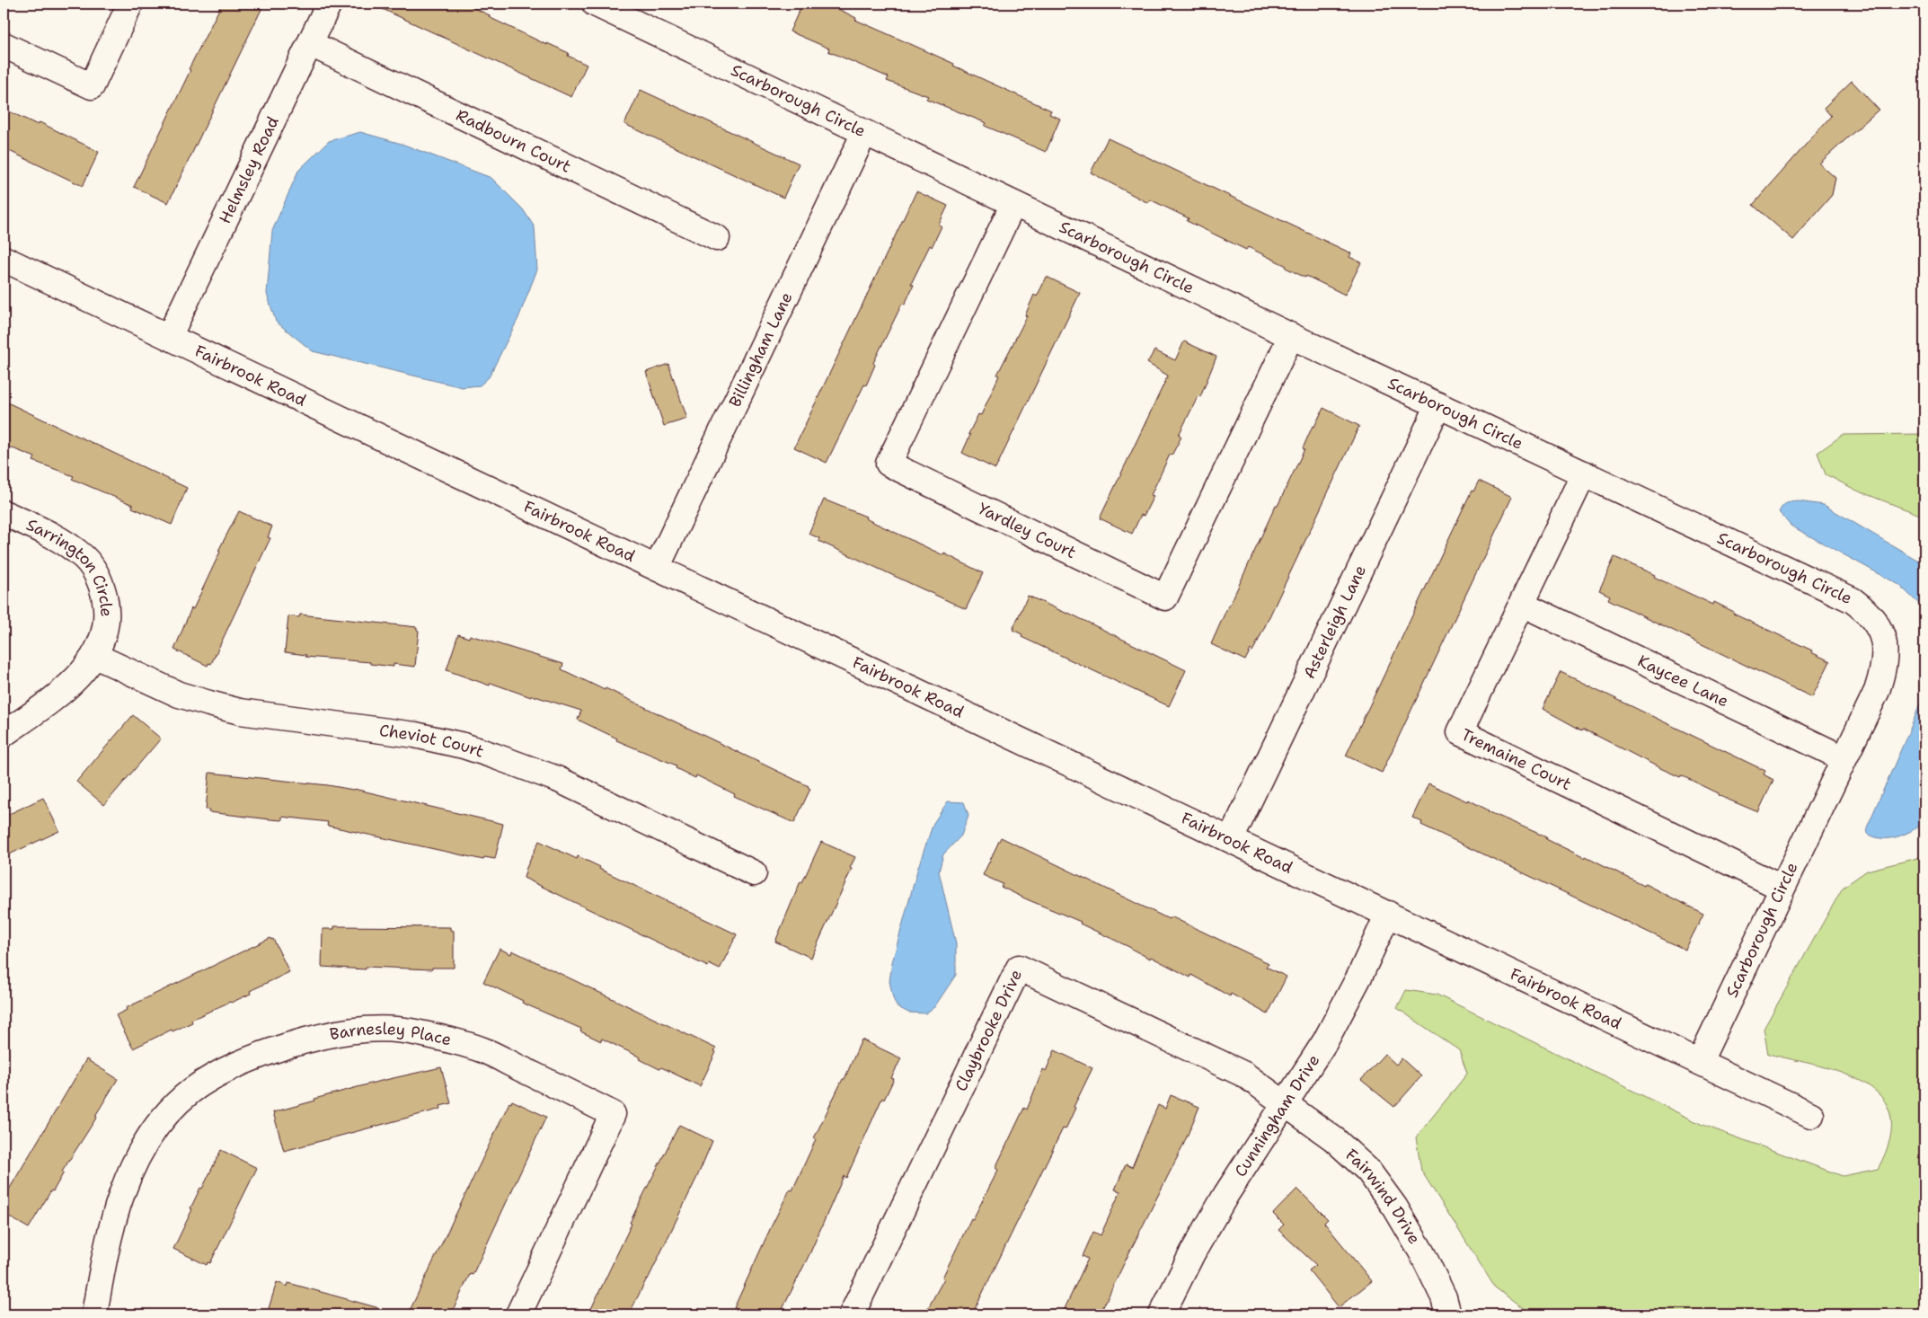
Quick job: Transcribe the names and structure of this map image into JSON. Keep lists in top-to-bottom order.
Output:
{
  "streets": {
    "street": [
      "Scarborough Circle",
      "Radbourn Court",
      "Helmsley Road",
      "Billingham Lane",
      "Fairbrook Road",
      "Yardley Court",
      "Sarrington Circle",
      "Asterleigh Lane",
      "Kaycee Lane",
      "Cheviot Court",
      "Tremaine Court",
      "Claybrooke Drive",
      "Barnesley Place",
      "Cunningham Drive",
      "Fairwind Drive"
    ]
  },
  "crossings": [
    ["Scarborough Circle", "Billingham Lane"],
    ["Scarborough Circle", "Fairbrook Road"],
    ["Scarborough Circle", "Yardley Court"],
    ["Scarborough Circle", "Asterleigh Lane"],
    ["Scarborough Circle", "Kaycee Lane"],
    ["Scarborough Circle", "Tremaine Court"],
    ["Radbourn Court", "Helmsley Road"],
    ["Helmsley Road", "Fairbrook Road"],
    ["Billingham Lane", "Fairbrook Road"],
    ["Fairbrook Road", "Asterleigh Lane"],
    ["Fairbrook Road", "Cunningham Drive"],
    ["Sarrington Circle", "Cheviot Court"],
    ["Kaycee Lane", "Tremaine Court"],
    ["Claybrooke Drive", "Cunningham Drive"],
    ["Claybrooke Drive", "Fairwind Drive"],
    ["Cunningham Drive", "Fairwind Drive"]
  ]
}
